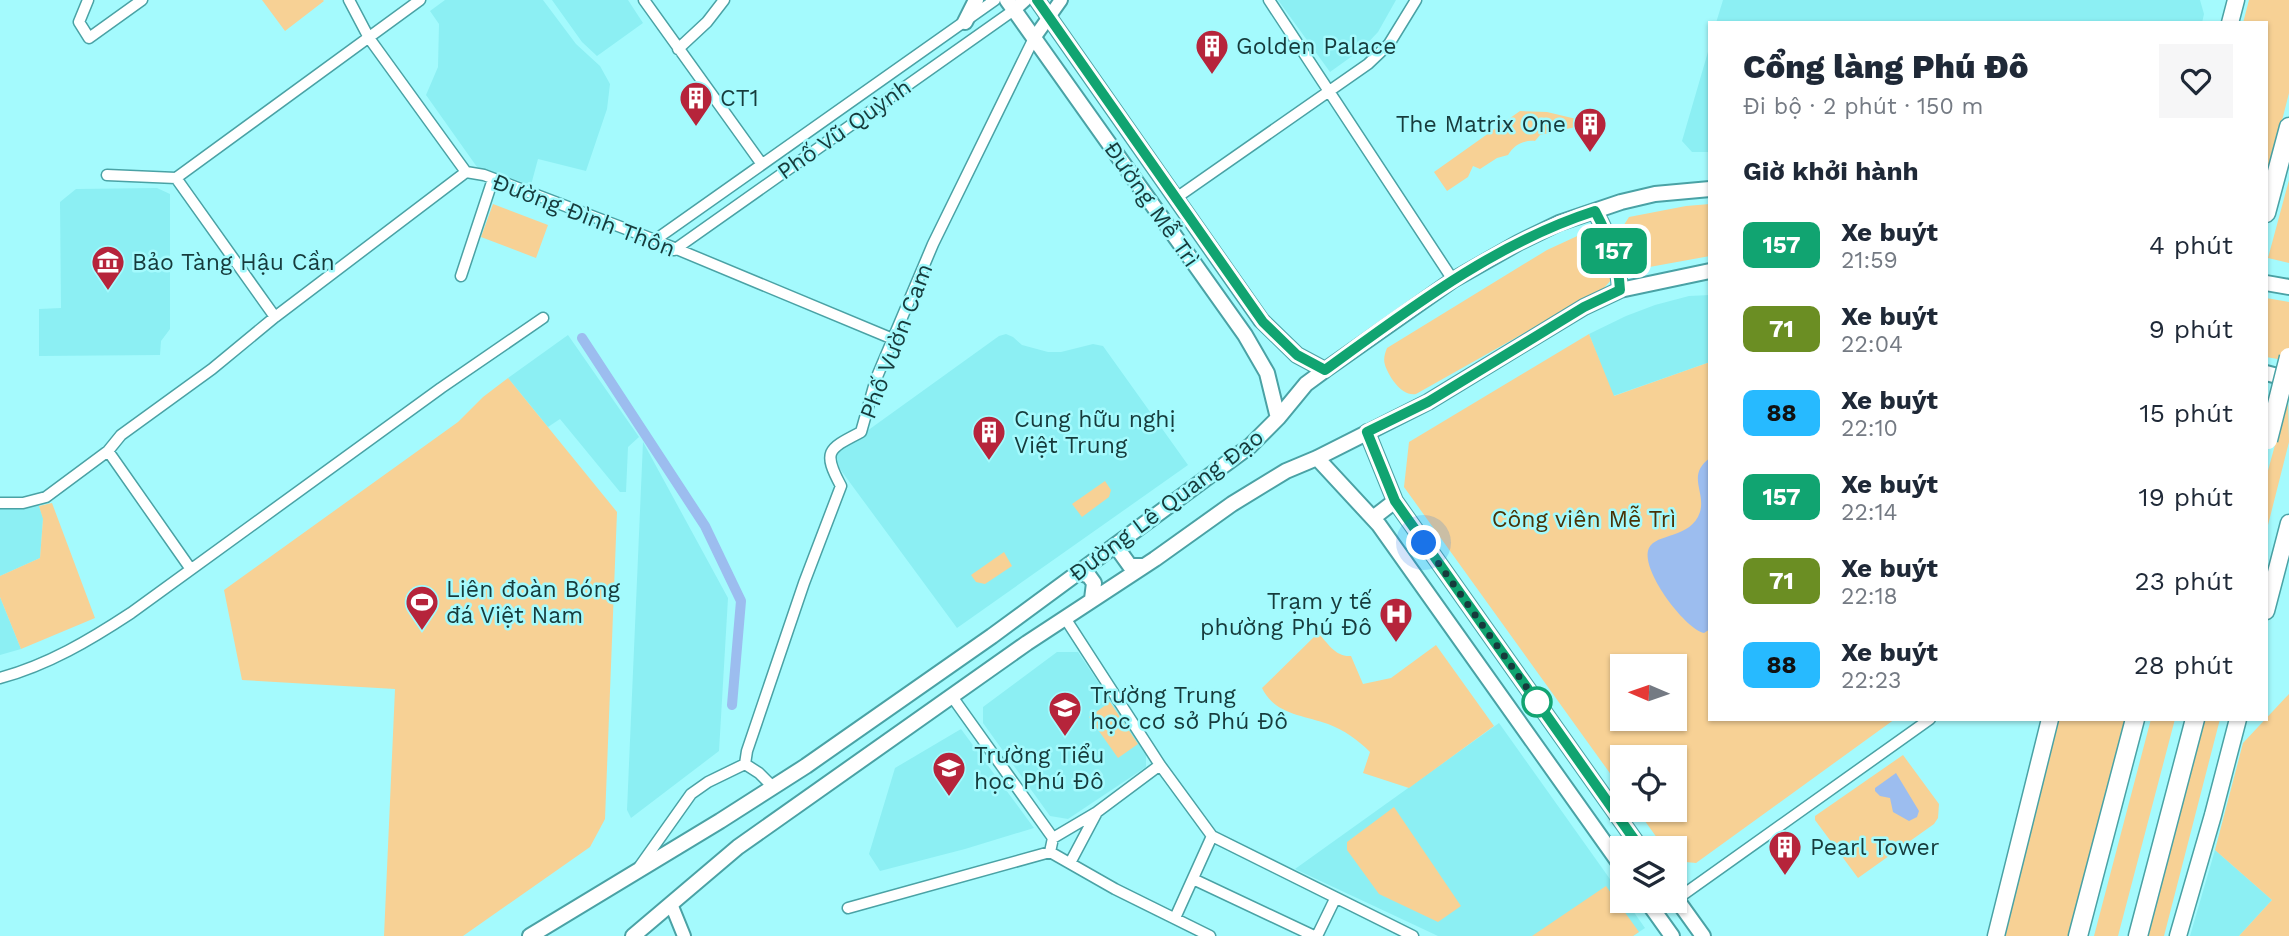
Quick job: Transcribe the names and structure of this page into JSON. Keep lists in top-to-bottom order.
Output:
{
  "streets": {
    "main road": ["Đường Mễ Trì", "Đường Lê Quang Đạo"],
    "street": ["Phố Vũ Quỳnh", "Đường Đình Thôn", "Phố Vườn Cam"]
  },
  "crossings": [
    ["Phố Vũ Quỳnh", "Đường Mễ Trì"],
    ["Phố Vũ Quỳnh", "Đường Đình Thôn"],
    ["Đường Mễ Trì", "Phố Vườn Cam"],
    ["Đường Mễ Trì", "Đường Lê Quang Đạo"],
    ["Đường Đình Thôn", "Phố Vườn Cam"]
  ],
  "parks": ["Công viên Mễ Trì"],
  "places": {
    "building": [
      "Golden Palace",
      "CT1",
      "The Matrix One",
      "Cung hữu nghị Việt Trung",
      "Pearl Tower"
    ],
    "museum": ["Bảo Tàng Hậu Cần"],
    "sports": ["Liên đoàn Bóng đá Việt Nam"],
    "hospital": ["Trạm y tế phường Phú Đô"],
    "school or university": ["Trường Trung học cơ sở Phú Đô", "Trường Tiểu học Phú Đô"]
  },
  "lines": ["bus line 157"],
  "north": "left",
  "page": {
    "on_map": "157",
    "heading": [
      ["Cổng làng Phú Đô", "Đi bộ · 2 phút · 150 m"],
      "Giờ khởi hành"
    ],
    "list": [
      {
        "mark": "157",
        "name": "Xe buýt",
        "note": "21:59",
        "value": "4 phút"
      },
      {
        "mark": "71",
        "name": "Xe buýt",
        "note": "22:04",
        "value": "9 phút"
      },
      {
        "mark": "88",
        "name": "Xe buýt",
        "note": "22:10",
        "value": "15 phút"
      },
      {
        "mark": "157",
        "name": "Xe buýt",
        "note": "22:14",
        "value": "19 phút"
      },
      {
        "mark": "71",
        "name": "Xe buýt",
        "note": "22:18",
        "value": "23 phút"
      },
      {
        "mark": "88",
        "name": "Xe buýt",
        "note": "22:23",
        "value": "28 phút"
      }
    ]
  }
}
